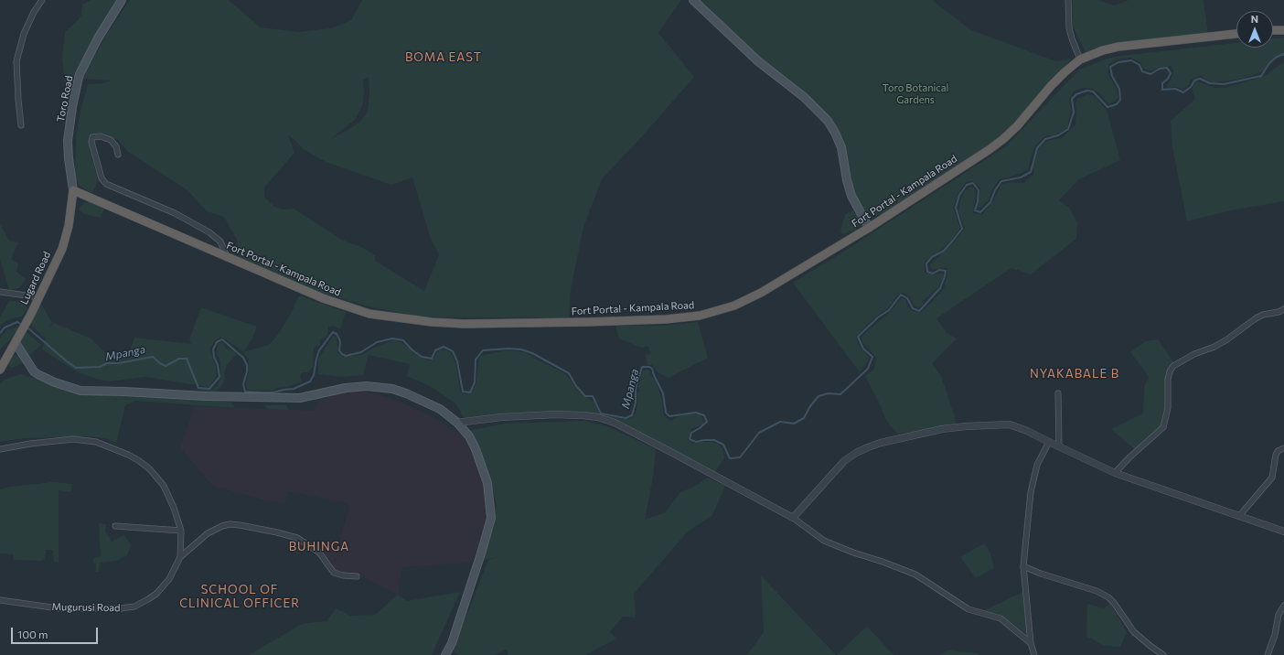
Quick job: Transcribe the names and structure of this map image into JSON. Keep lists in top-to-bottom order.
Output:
{
  "streets": {
    "highway": ["Fort Portal - Kampala Road", "Lugard Road"],
    "main road": ["Toro Road"],
    "street": ["Mugurusi Road"]
  },
  "crossings": [
    ["Toro Road", "Fort Portal - Kampala Road"],
    ["Toro Road", "Lugard Road"],
    ["Fort Portal - Kampala Road", "Lugard Road"]
  ],
  "districts": [
    "BOMA EAST",
    "NYAKABALE B",
    "BUHINGA",
    "SCHOOL OF CLINICAL OFFICER"
  ],
  "water": ["Mpanga"],
  "parks": ["Toro Botanical Gardens"],
  "scale_bar": "100 m",
  "north": "top"
}
